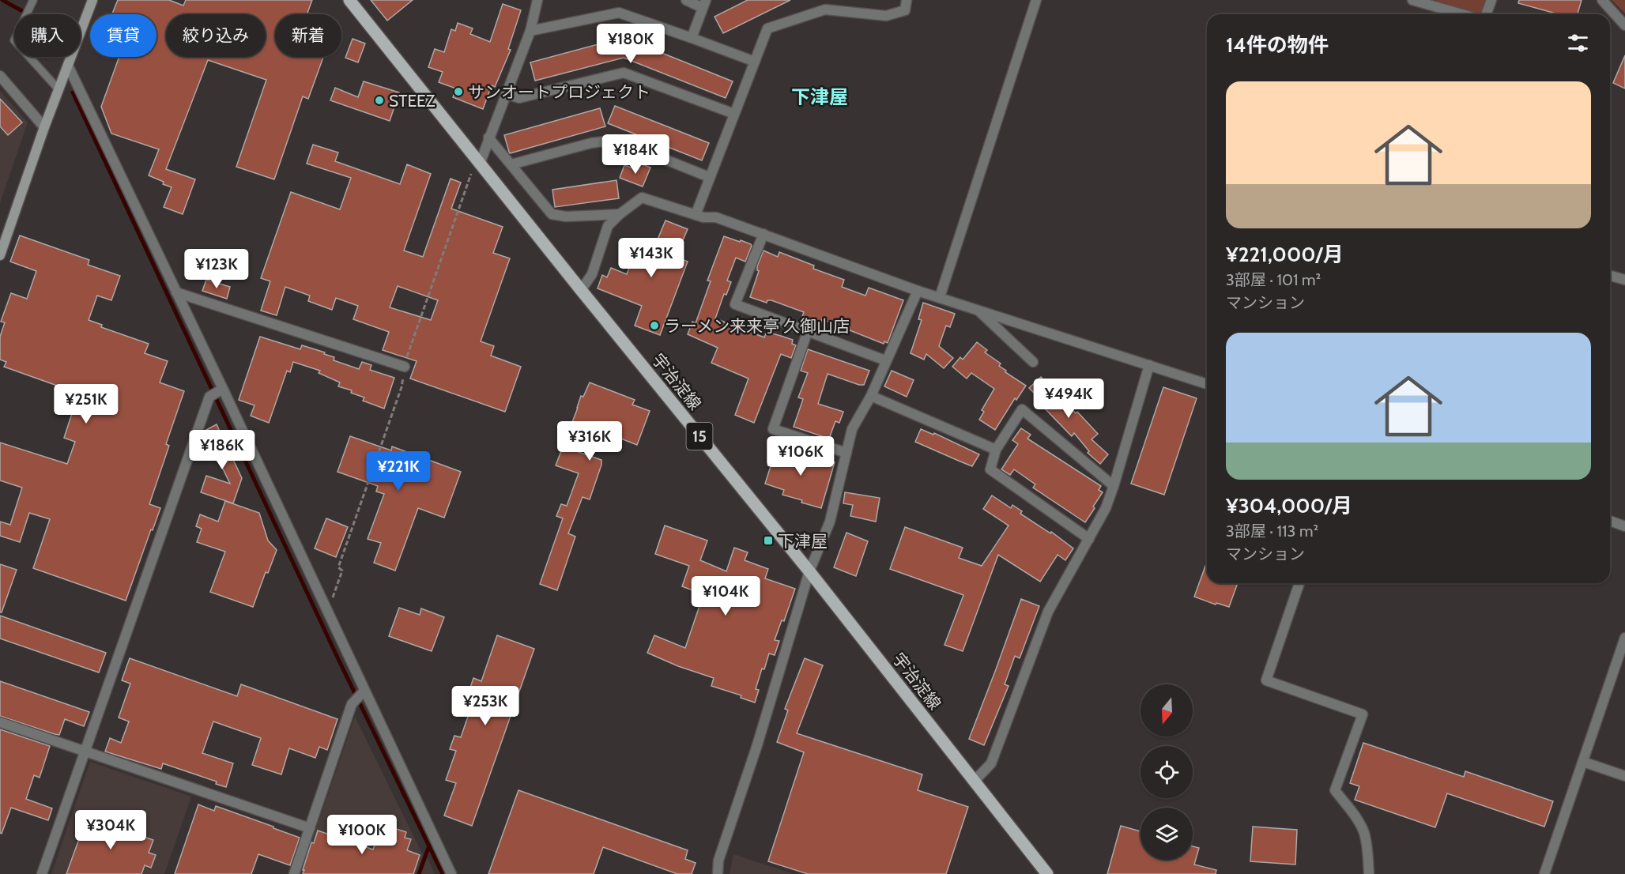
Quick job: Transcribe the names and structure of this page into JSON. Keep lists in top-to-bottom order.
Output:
{
  "streets": {
    "main road": ["宇治淀線", "15"]
  },
  "districts": ["下津屋"],
  "places": {
    "other": ["サンオートプロジェクト", "STEEZ", "ラーメン来来亭 久御山店"],
    "transit": ["下津屋"]
  },
  "north": "bottom",
  "page": {
    "chip": [
      "購入",
      "賃貸",
      "絞り込み",
      "新着"
    ],
    "heading": "14件の物件",
    "price": [
      "¥180K",
      "¥184K",
      "¥143K",
      "¥123K",
      "¥494K",
      "¥251K",
      "¥316K",
      "¥186K",
      "¥106K",
      "¥221K",
      "¥104K",
      "¥253K",
      "¥304K",
      "¥100K"
    ],
    "list": [
      {
        "name": "¥221,000/月",
        "note": "3部屋 · 101 m² · マンション"
      },
      {
        "name": "¥304,000/月",
        "note": "3部屋 · 113 m² · マンション"
      }
    ]
  }
}
